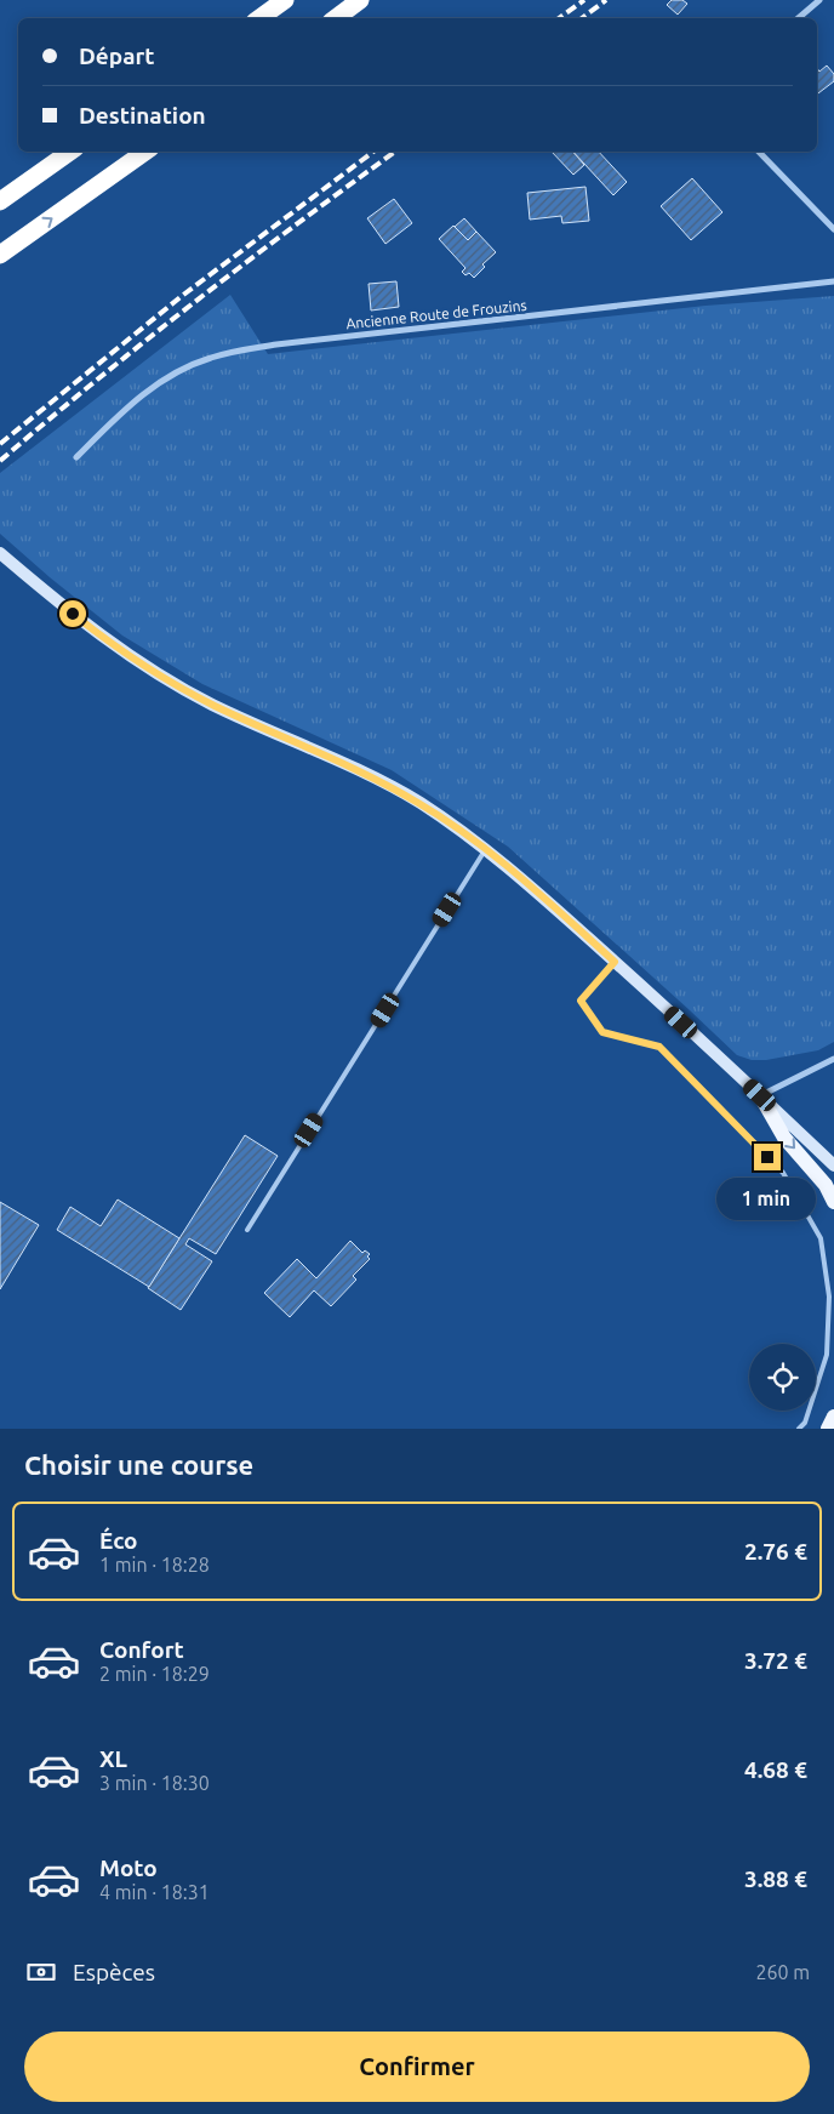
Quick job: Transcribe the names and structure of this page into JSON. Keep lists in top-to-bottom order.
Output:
{
  "streets": {
    "street": ["Ancienne Route de Frouzins"]
  },
  "page": {
    "banner": ["Départ", "Destination"],
    "bubble": "1 min",
    "heading": "Choisir une course",
    "list": [
      {
        "name": "Éco",
        "note": "1 min · 18:28",
        "value": "2.76 €"
      },
      {
        "name": "Confort",
        "note": "2 min · 18:29",
        "value": "3.72 €"
      },
      {
        "name": "XL",
        "note": "3 min · 18:30",
        "value": "4.68 €"
      },
      {
        "name": "Moto",
        "note": "4 min · 18:31",
        "value": "3.88 €"
      }
    ],
    "pay": ["Espèces", "260 m"],
    "buttons": "Confirmer"
  }
}
